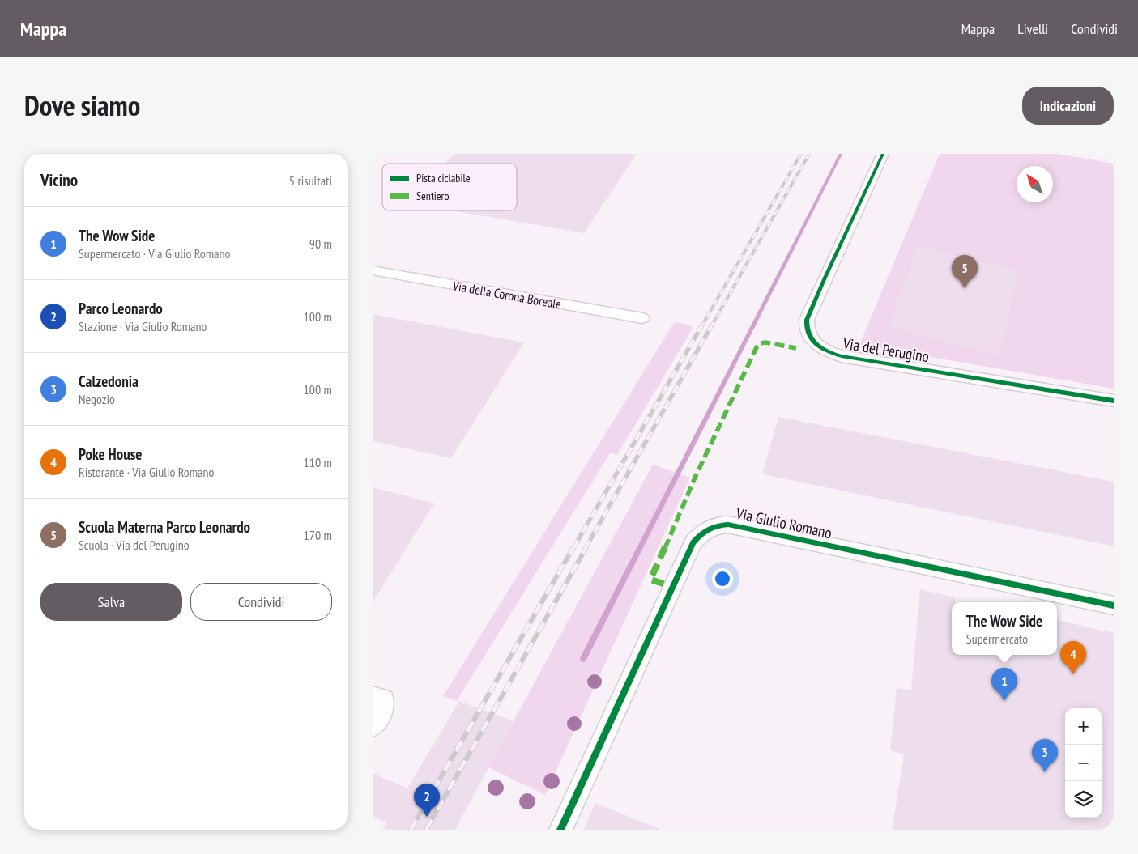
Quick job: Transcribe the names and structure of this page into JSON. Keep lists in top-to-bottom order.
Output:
{
  "streets": {
    "street": ["Via della Corona Boreale", "Via del Perugino", "Via Giulio Romano"]
  },
  "legend": ["Pista ciclabile", "Sentiero"],
  "north": "top left",
  "page": {
    "header": "Mappa",
    "nav": ["Mappa", "Livelli", "Condividi"],
    "title": "Dove siamo",
    "buttons": [
      "Indicazioni",
      ["Salva", "Condividi"]
    ],
    "heading": ["Vicino", "5 risultati"],
    "list": [
      {
        "mark": "1",
        "name": "The Wow Side",
        "note": "Supermercato · Via Giulio Romano",
        "value": "90 m"
      },
      {
        "mark": "2",
        "name": "Parco Leonardo",
        "note": "Stazione · Via Giulio Romano",
        "value": "100 m"
      },
      {
        "mark": "3",
        "name": "Calzedonia",
        "note": "Negozio",
        "value": "100 m"
      },
      {
        "mark": "4",
        "name": "Poke House",
        "note": "Ristorante · Via Giulio Romano",
        "value": "110 m"
      },
      {
        "mark": "5",
        "name": "Scuola Materna Parco Leonardo",
        "note": "Scuola · Via del Perugino",
        "value": "170 m"
      }
    ],
    "pins": [
      "5",
      "4",
      "1",
      "3",
      "2"
    ],
    "popup": ["The Wow Side", "Supermercato"],
    "map_buttons": ["+", "−"]
  }
}
